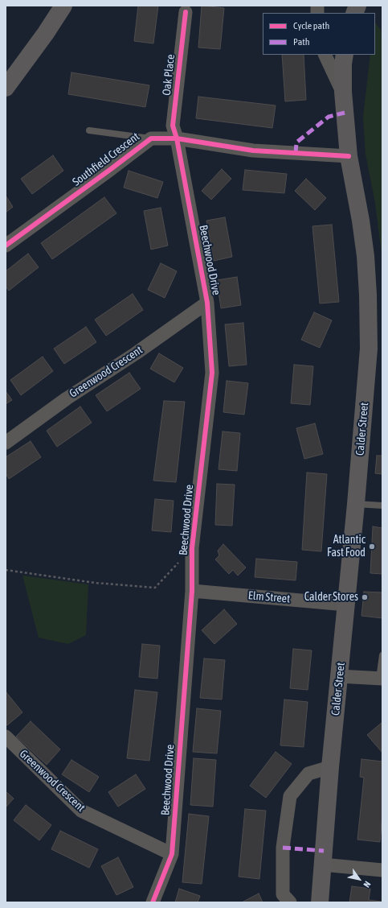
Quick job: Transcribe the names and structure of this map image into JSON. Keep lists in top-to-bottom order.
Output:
{
  "streets": {
    "main road": ["Calder Street"],
    "street": [
      "Oak Place",
      "Southfield Crescent",
      "Beechwood Drive",
      "Greenwood Crescent",
      "Elm Street"
    ]
  },
  "crossings": [
    ["Oak Place", "Southfield Crescent"],
    ["Oak Place", "Beechwood Drive"],
    ["Southfield Crescent", "Beechwood Drive"],
    ["Southfield Crescent", "Calder Street"],
    ["Beechwood Drive", "Greenwood Crescent"],
    ["Beechwood Drive", "Elm Street"],
    ["Calder Street", "Elm Street"]
  ],
  "places": ["Atlantic Fast Food", "Calder Stores"],
  "legend": ["Cycle path", "Path"],
  "north": "bottom right"
}
